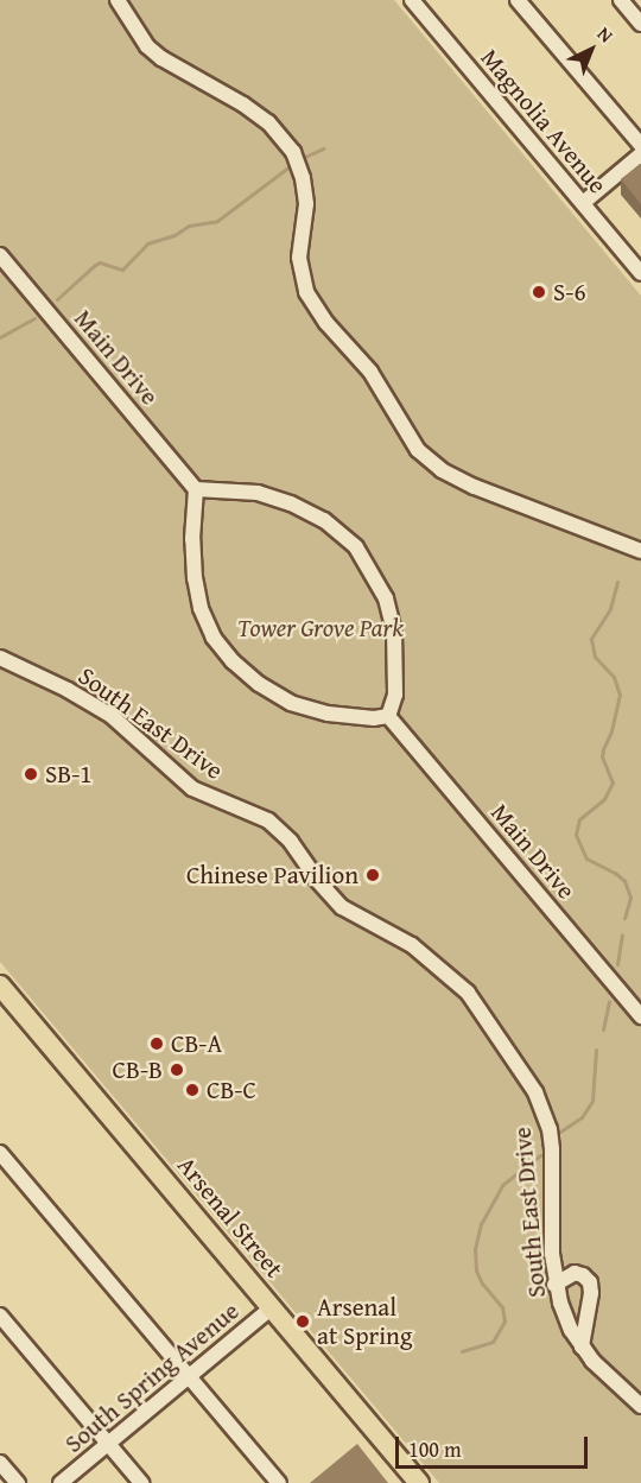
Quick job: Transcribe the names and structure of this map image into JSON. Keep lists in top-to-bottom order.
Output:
{
  "streets": {
    "main road": ["Arsenal Street"],
    "street": [
      "Magnolia Avenue",
      "Main Drive",
      "South East Drive",
      "South Spring Avenue"
    ]
  },
  "crossings": [
    ["Arsenal Street", "South Spring Avenue"]
  ],
  "parks": ["Tower Grove Park"],
  "places": [
    "S-6",
    "SB-1",
    "Chinese Pavilion",
    "CB-A",
    "CB-B",
    "CB-C",
    "Arsenal at Spring"
  ],
  "scale_bar": "100 m",
  "north": "top right"
}
